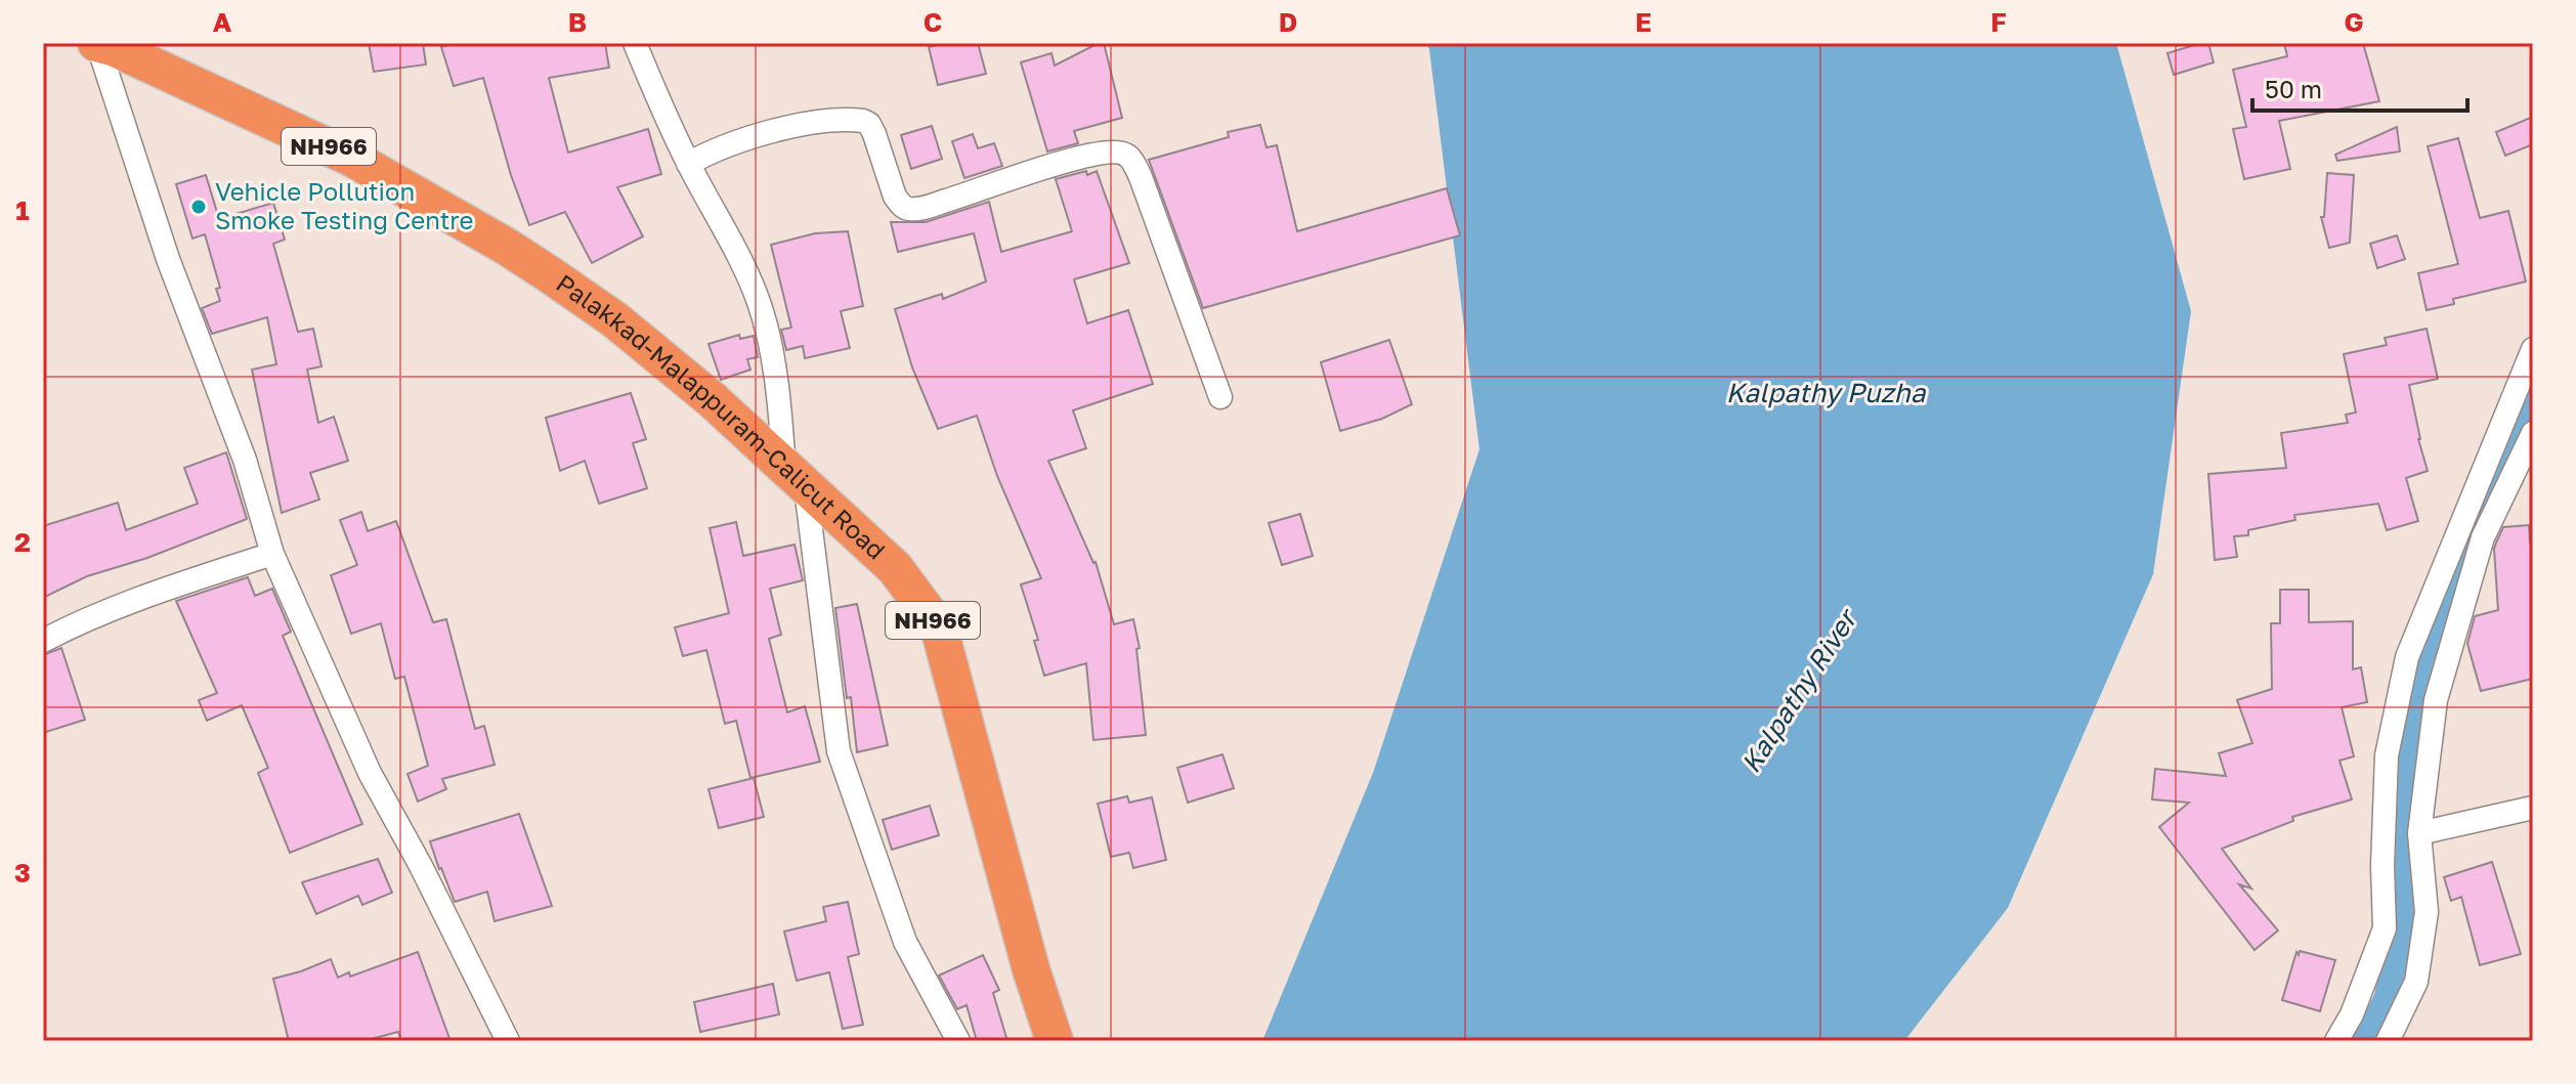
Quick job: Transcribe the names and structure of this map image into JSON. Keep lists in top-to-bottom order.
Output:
{
  "streets": {
    "highway": ["NH966", "Palakkad-Malappuram-Calicut Road"]
  },
  "water": ["Kalpathy Puzha", "Kalpathy River"],
  "places": ["Vehicle Pollution Smoke Testing Centre"],
  "scale_bar": "50 m",
  "grid": {
    "columns": [
      "A",
      "B",
      "C",
      "D",
      "E",
      "F",
      "G"
    ],
    "rows": ["1", "2", "3"]
  }
}
